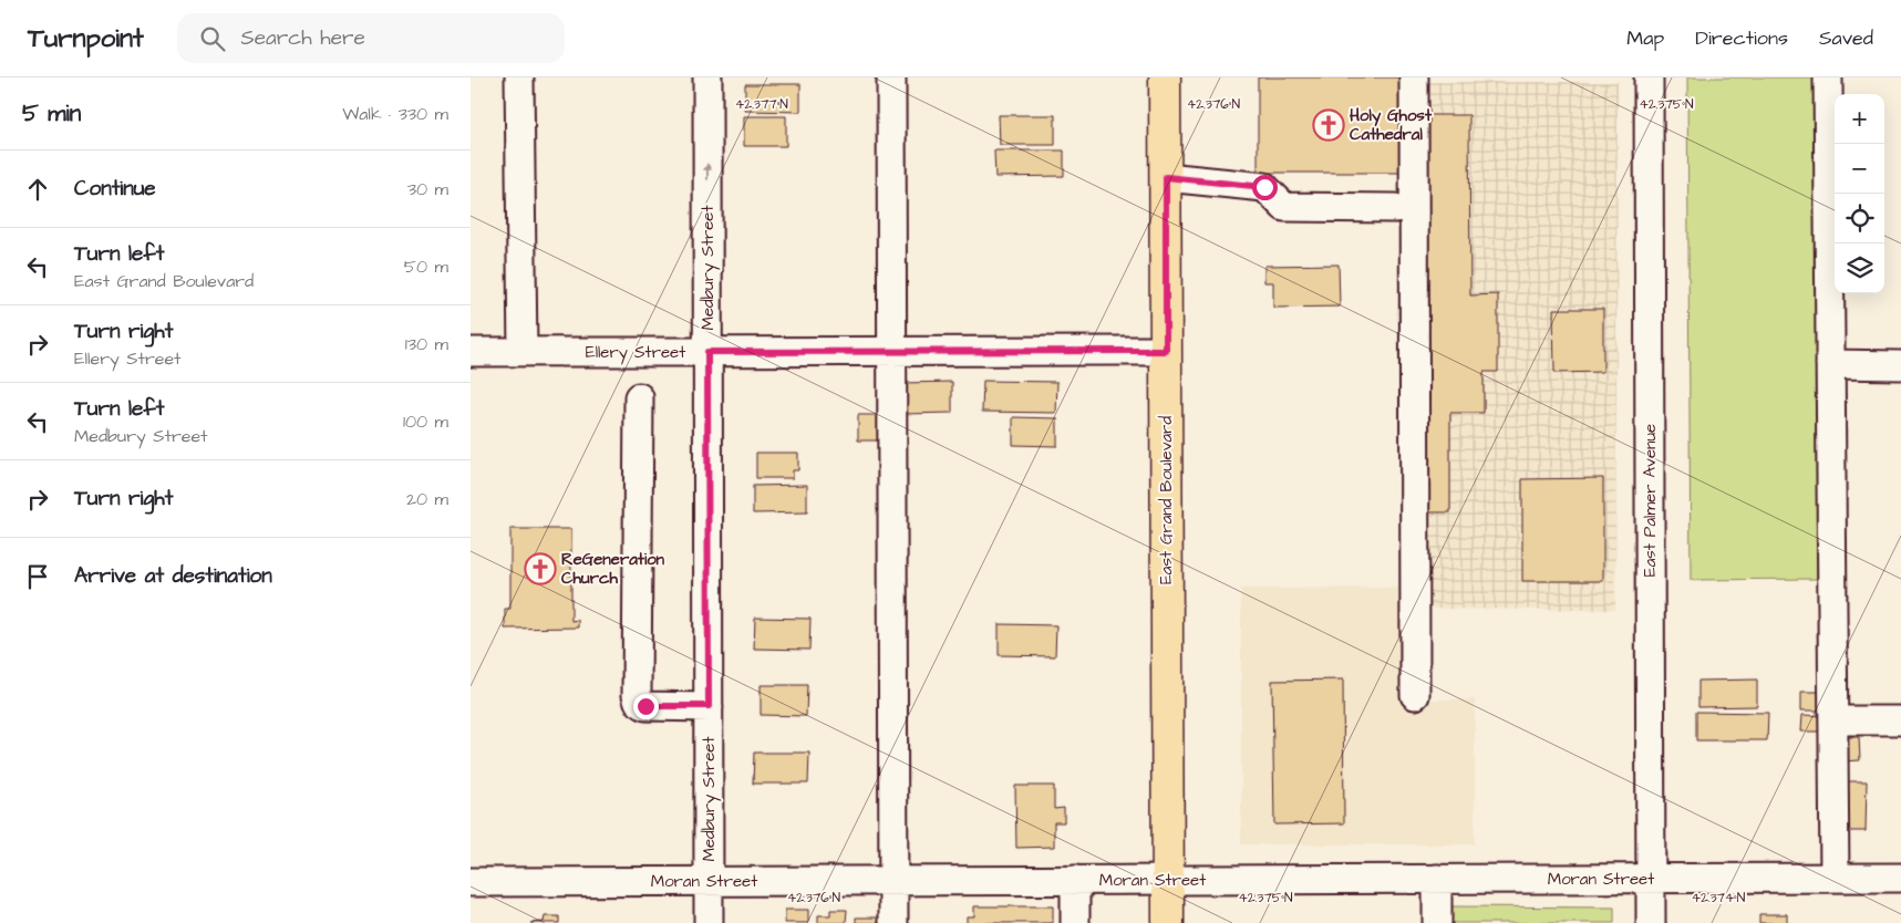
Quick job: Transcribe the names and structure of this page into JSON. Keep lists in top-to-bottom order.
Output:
{
  "streets": {
    "main road": ["East Grand Boulevard"],
    "street": [
      "Medbury Street",
      "Ellery Street",
      "East Palmer Avenue",
      "Moran Street"
    ]
  },
  "crossings": [
    ["Medbury Street", "Ellery Street"],
    ["Medbury Street", "Moran Street"],
    ["Ellery Street", "East Grand Boulevard"],
    ["East Grand Boulevard", "Moran Street"],
    ["East Palmer Avenue", "Moran Street"]
  ],
  "places": {
    "church": ["Holy Ghost Cathedral", "ReGeneration Church"]
  },
  "page": {
    "header": "Turnpoint",
    "search": "Search here",
    "nav": ["Map", "Directions", "Saved"],
    "heading": ["5 min", "Walk · 330 m"],
    "map_buttons": ["+", "−"],
    "list": [
      ["Continue", "30 m"],
      ["Turn left", "East Grand Boulevard", "50 m"],
      ["Turn right", "Ellery Street", "130 m"],
      ["Turn left", "Medbury Street", "100 m"],
      ["Turn right", "20 m"],
      "Arrive at destination"
    ]
  },
  "coordinates": [
    "42.377°N",
    "42.376°N",
    "42.375°N",
    "42.374°N"
  ]
}
